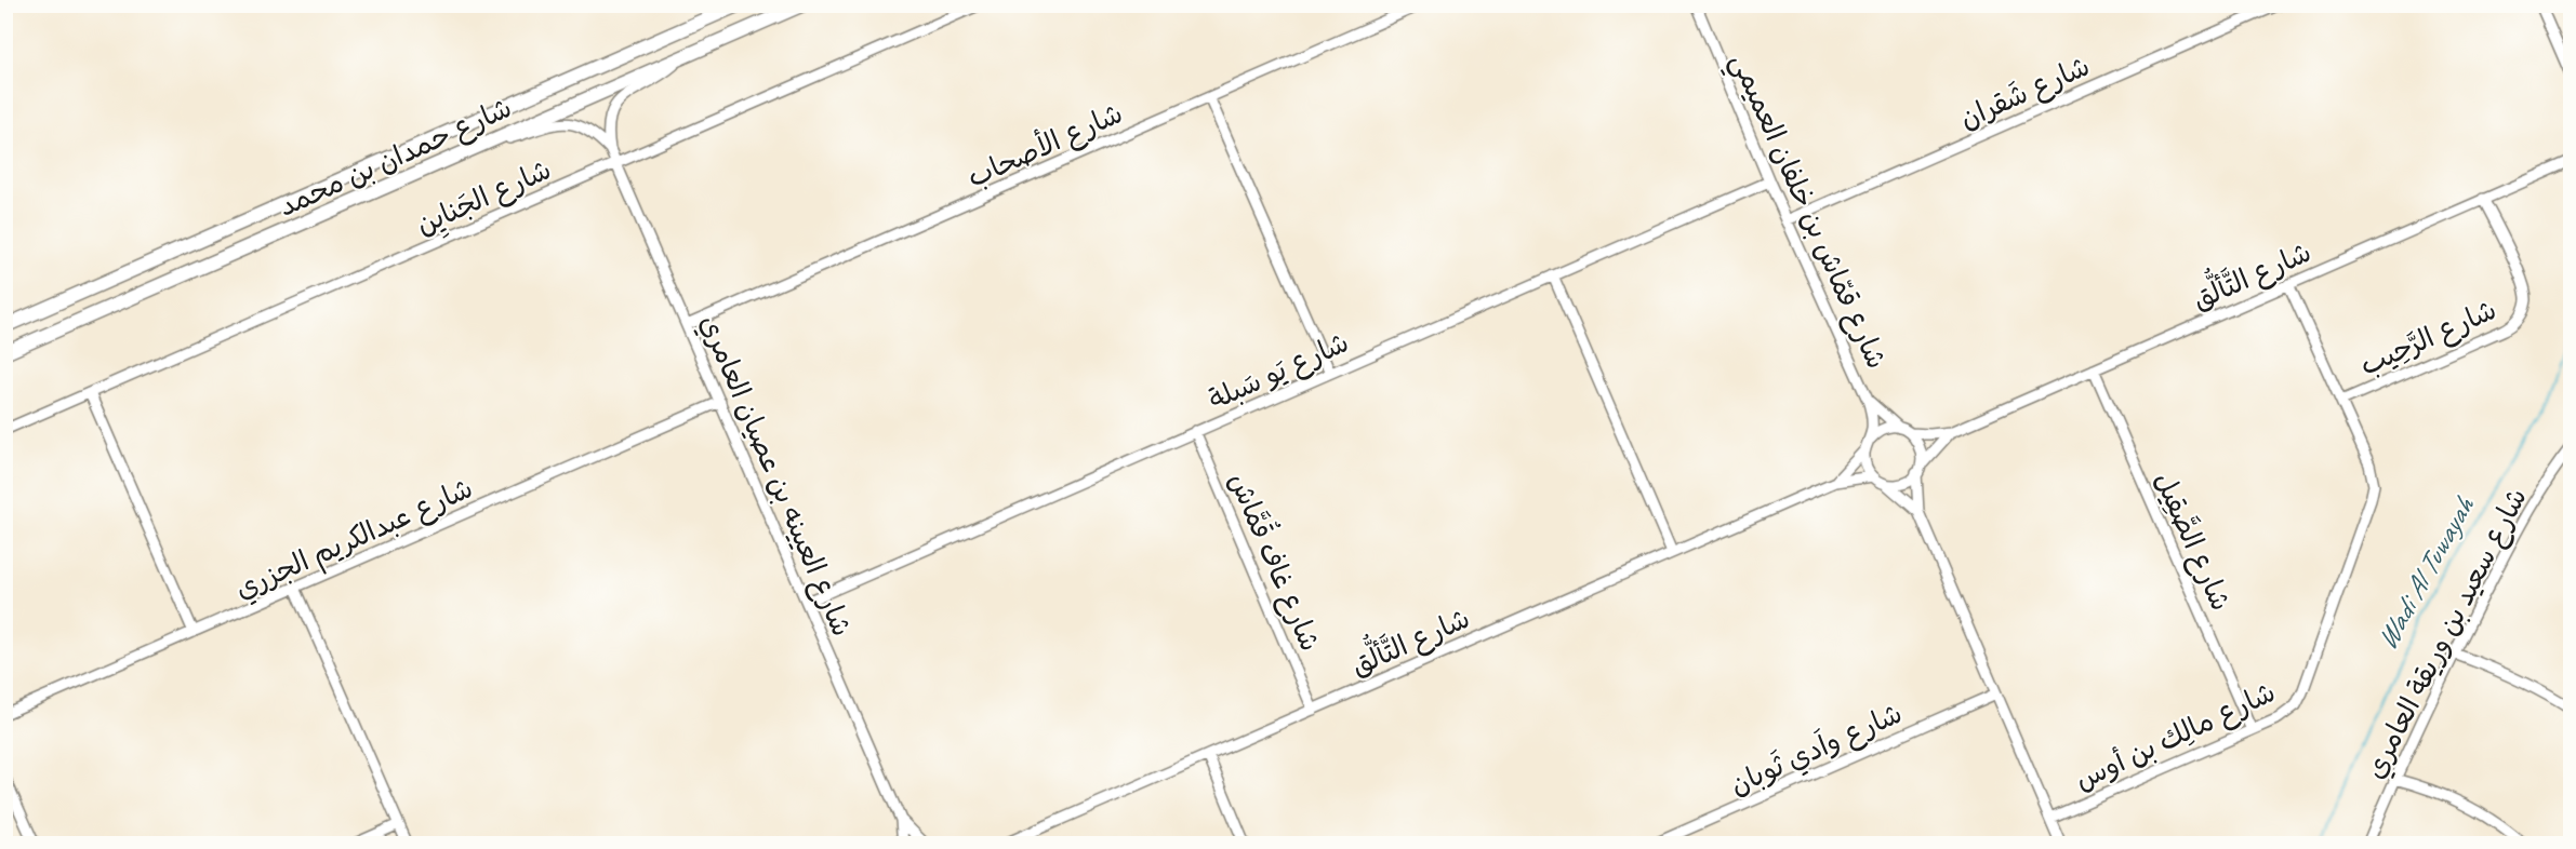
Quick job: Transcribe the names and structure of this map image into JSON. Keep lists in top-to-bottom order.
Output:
{
  "streets": {
    "main road": ["شارع حمدان بن محمد"],
    "street": [
      "شارع شَقران",
      "شارع الأصحاب",
      "شارع الجَنايِن",
      "شارع قمّاش بن خلفان العميمي",
      "شارع التَّألُّق",
      "شارع الرَّحِيب",
      "شارع يَو سَبلة",
      "شارع العيينه بن عصيان العامري",
      "شارع عبدالكريم الجزري",
      "شارع الصَّقِيل",
      "شارع غاف قُمَّاش",
      "شارع سعيد بن وريقة العامري",
      "شارع مالِك بن أوس",
      "شارع واَدي ثَوبان"
    ]
  },
  "crossings": [
    ["شارع شَقران", "شارع قمّاش بن خلفان العميمي"],
    ["شارع الأصحاب", "شارع العيينه بن عصيان العامري"],
    ["شارع حمدان بن محمد", "شارع العيينه بن عصيان العامري"],
    ["شارع الجَنايِن", "شارع العيينه بن عصيان العامري"],
    ["شارع قمّاش بن خلفان العميمي", "شارع التَّألُّق"],
    ["شارع قمّاش بن خلفان العميمي", "شارع يَو سَبلة"],
    ["شارع التَّألُّق", "شارع الرَّحِيب"],
    ["شارع التَّألُّق", "شارع الصَّقِيل"],
    ["شارع التَّألُّق", "شارع غاف قُمَّاش"],
    ["شارع التَّألُّق", "شارع مالِك بن أوس"],
    ["شارع الرَّحِيب", "شارع مالِك بن أوس"],
    ["شارع يَو سَبلة", "شارع العيينه بن عصيان العامري"],
    ["شارع يَو سَبلة", "شارع غاف قُمَّاش"],
    ["شارع العيينه بن عصيان العامري", "شارع عبدالكريم الجزري"],
    ["شارع الصَّقِيل", "شارع مالِك بن أوس"]
  ],
  "water": ["Wadi Al Tuwayah"]
}
